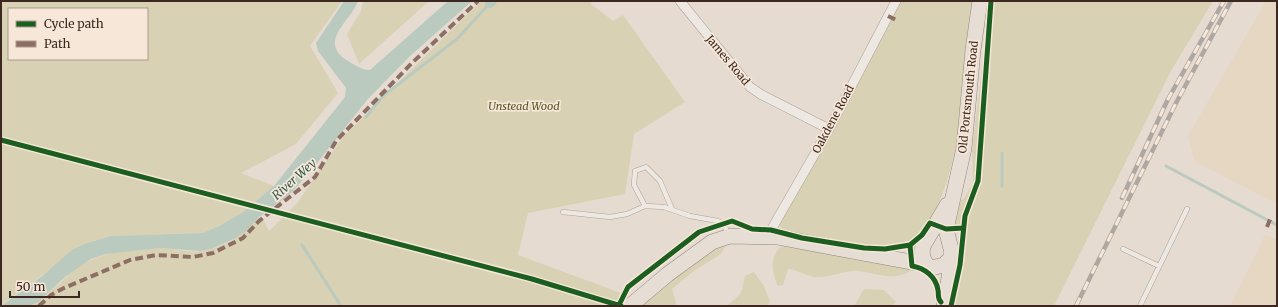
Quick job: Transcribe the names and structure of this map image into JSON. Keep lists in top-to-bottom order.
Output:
{
  "streets": {
    "main road": ["Old Portsmouth Road"],
    "street": ["James Road", "Oakdene Road"]
  },
  "crossings": [
    ["James Road", "Oakdene Road"]
  ],
  "water": ["River Wey"],
  "parks": ["Unstead Wood"],
  "legend": ["Cycle path", "Path"],
  "scale_bar": "50 m"
}
